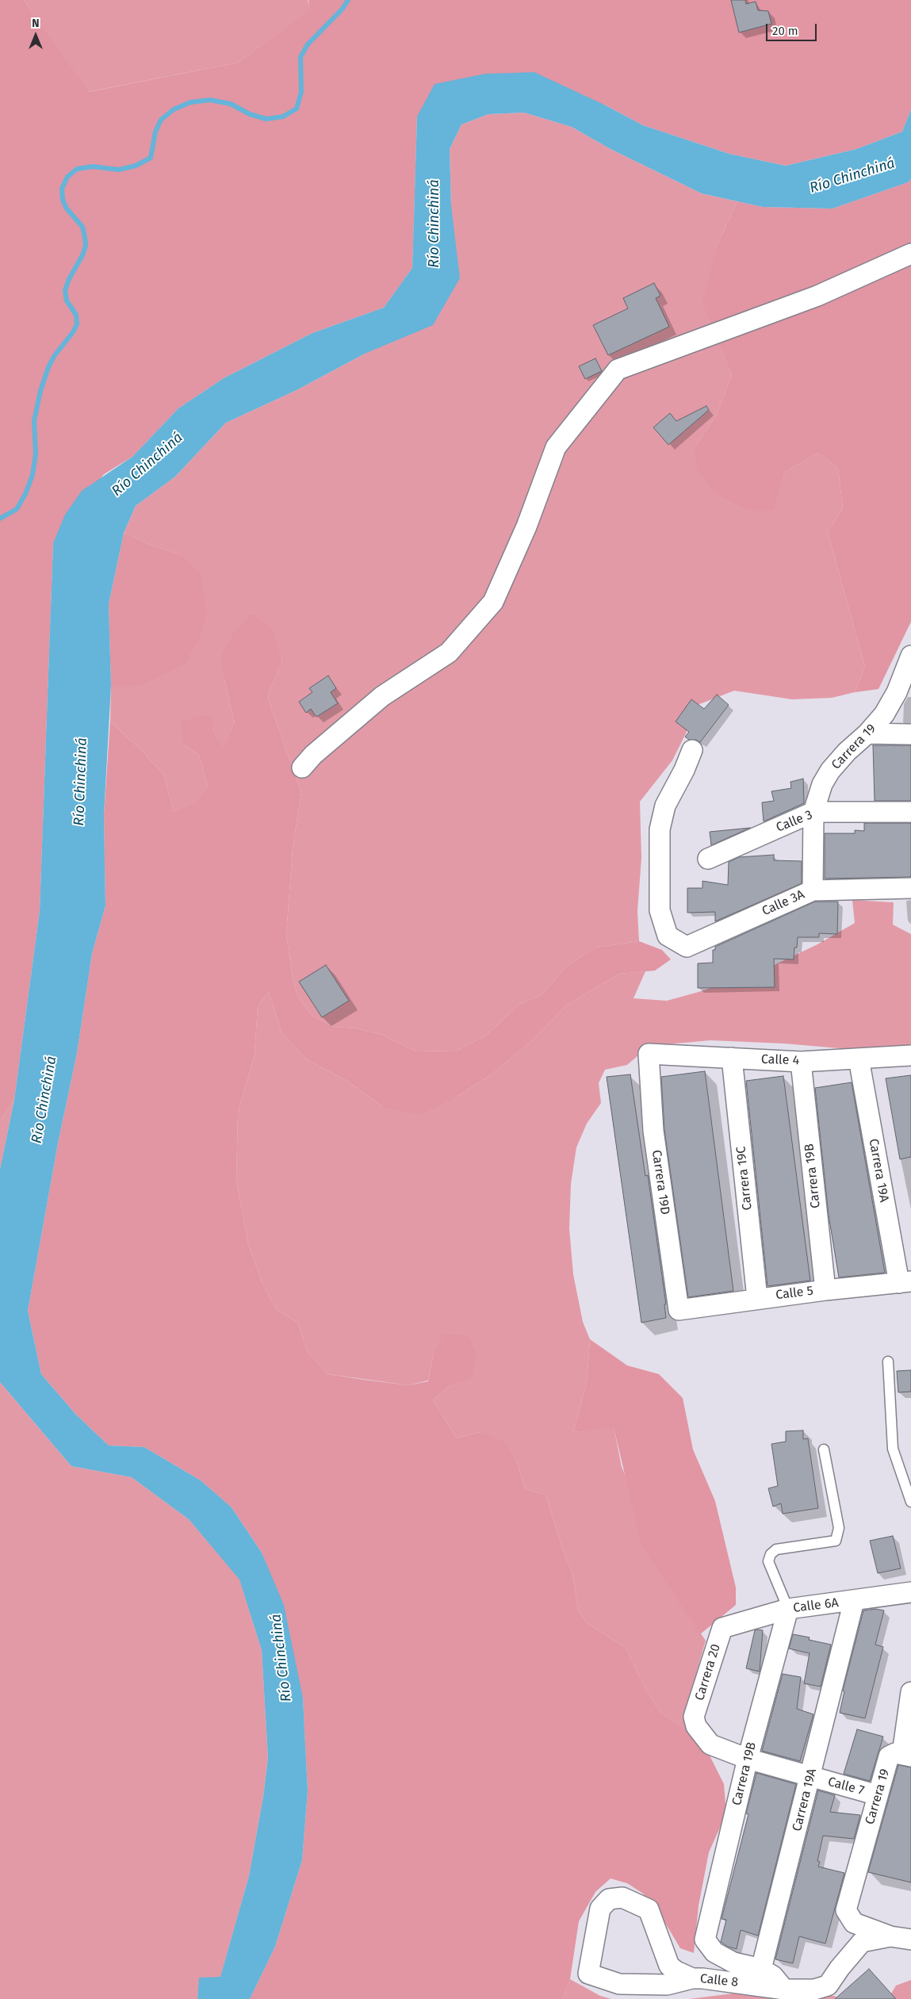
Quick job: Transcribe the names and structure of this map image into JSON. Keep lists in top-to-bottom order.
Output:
{
  "streets": {
    "street": [
      "Carrera 19",
      "Calle 3",
      "Calle 3A",
      "Calle 4",
      "Carrera 19A",
      "Carrera 19B",
      "Carrera 19C",
      "Carrera 19D",
      "Calle 5",
      "Calle 6A",
      "Carrera 20",
      "Calle 7",
      "Calle 8"
    ]
  },
  "crossings": [
    ["Carrera 19", "Calle 3"],
    ["Carrera 19", "Calle 3A"],
    ["Carrera 19", "Calle 7"],
    ["Carrera 19", "Calle 8"],
    ["Calle 4", "Carrera 19A"],
    ["Calle 4", "Carrera 19B"],
    ["Calle 4", "Carrera 19C"],
    ["Calle 4", "Carrera 19D"],
    ["Carrera 19A", "Carrera 19B"],
    ["Carrera 19A", "Calle 5"],
    ["Carrera 19A", "Calle 6A"],
    ["Carrera 19A", "Calle 7"],
    ["Carrera 19B", "Calle 5"],
    ["Carrera 19B", "Calle 6A"],
    ["Carrera 19B", "Calle 7"],
    ["Carrera 19C", "Calle 5"],
    ["Carrera 19D", "Calle 5"],
    ["Calle 6A", "Carrera 20"],
    ["Carrera 20", "Calle 7"]
  ],
  "water": ["Río Chinchiná"],
  "scale_bar": "20 m",
  "north": "top"
}
